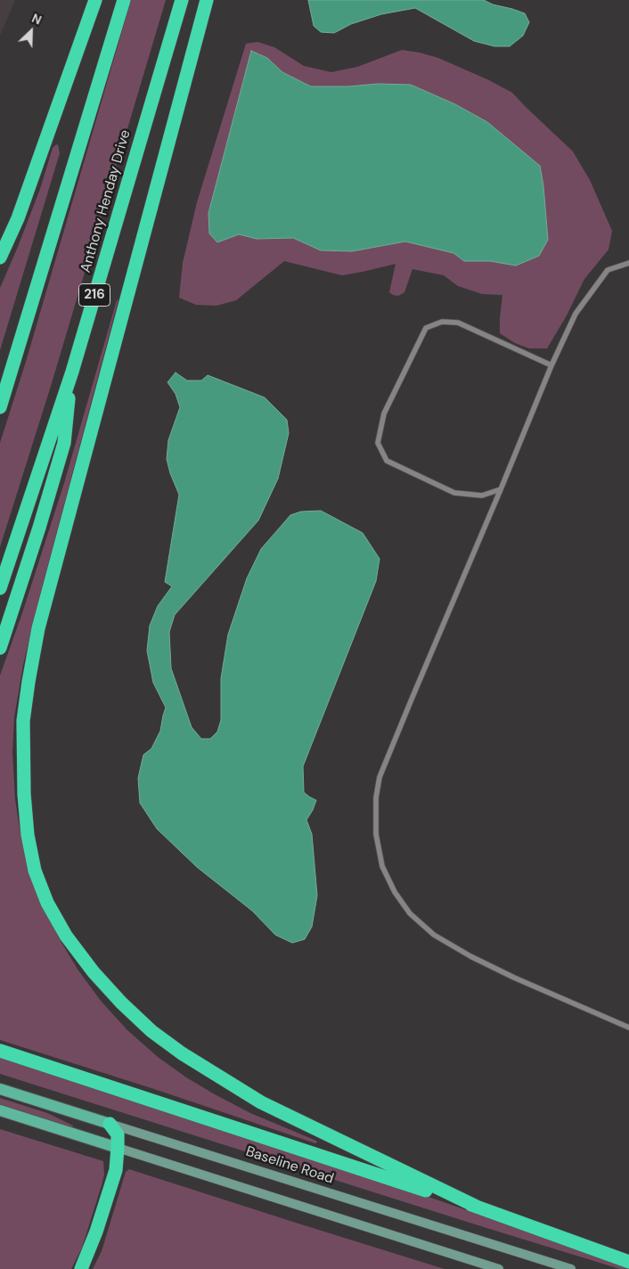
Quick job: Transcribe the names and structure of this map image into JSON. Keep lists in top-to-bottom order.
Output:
{
  "streets": {
    "highway": ["Anthony Henday Drive", "216"],
    "main road": ["Baseline Road"]
  },
  "north": "top right"
}
